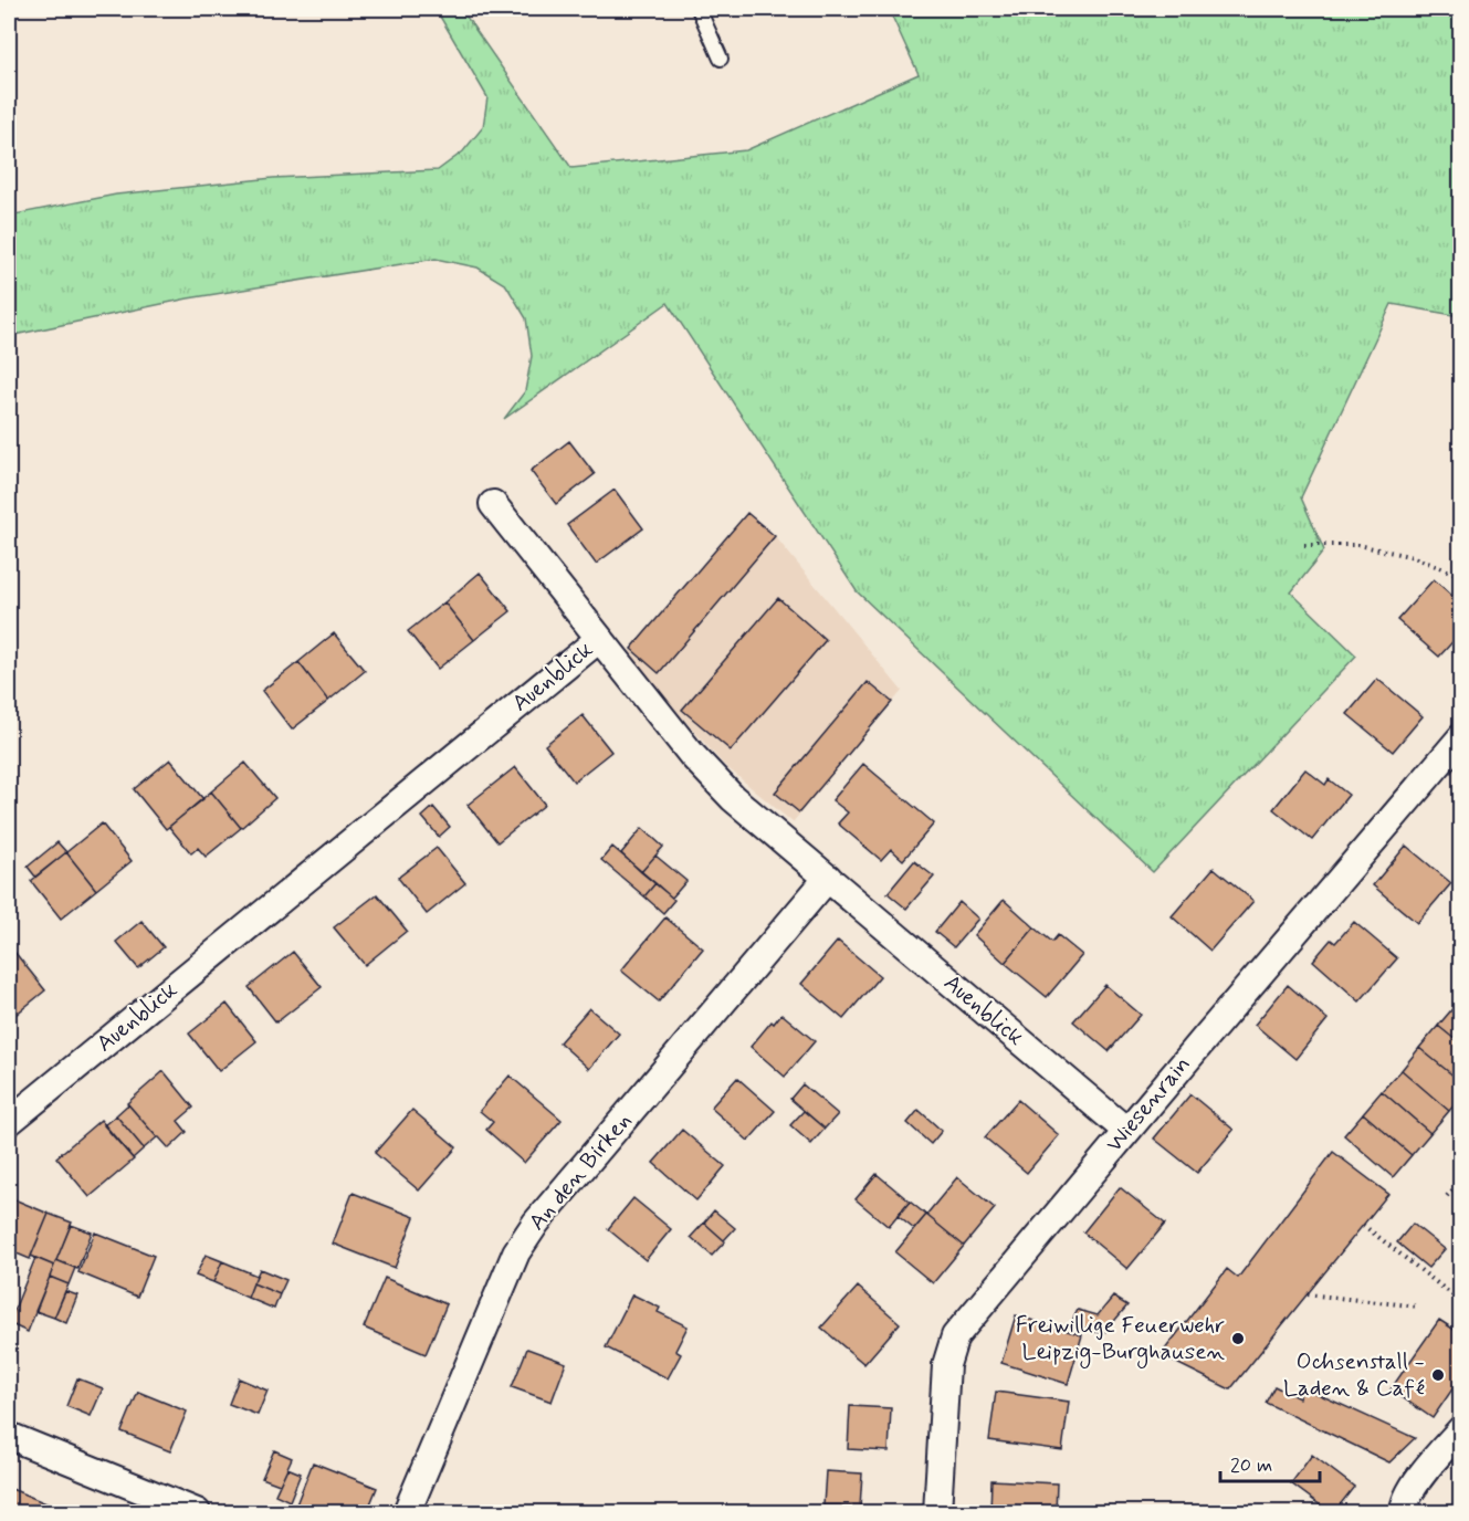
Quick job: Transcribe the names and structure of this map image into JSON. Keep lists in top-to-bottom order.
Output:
{
  "streets": {
    "street": ["Auenblick", "Wiesenrain", "An den Birken"]
  },
  "crossings": [
    ["Auenblick", "Wiesenrain"],
    ["Auenblick", "An den Birken"]
  ],
  "places": ["Freiwillige Feuerwehr Leipzig-Burghausen", "Ochsenstall - Laden & Café"],
  "scale_bar": "20 m"
}
